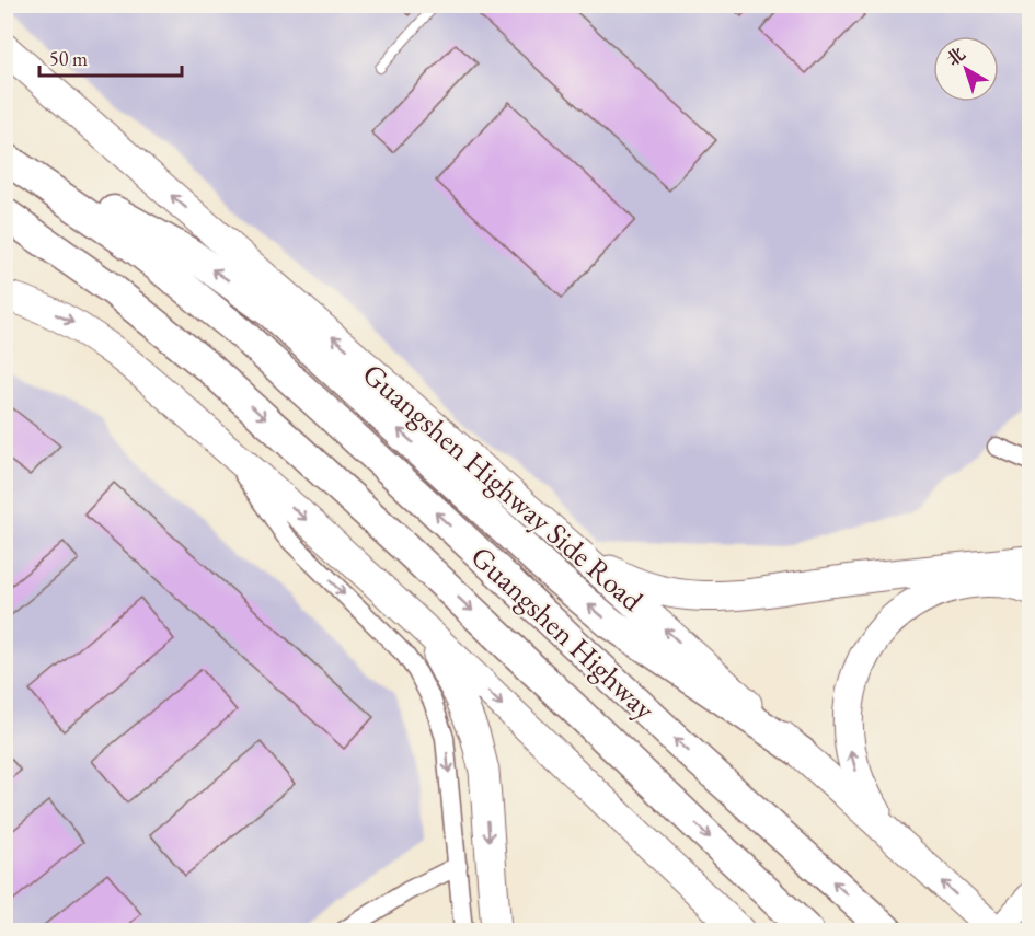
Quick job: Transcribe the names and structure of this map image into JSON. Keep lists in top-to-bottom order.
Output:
{
  "streets": {
    "highway": ["Guangshen Highway"],
    "main road": ["Guangshen Highway Side Road"]
  },
  "scale_bar": "50 m",
  "north": "top left"
}
